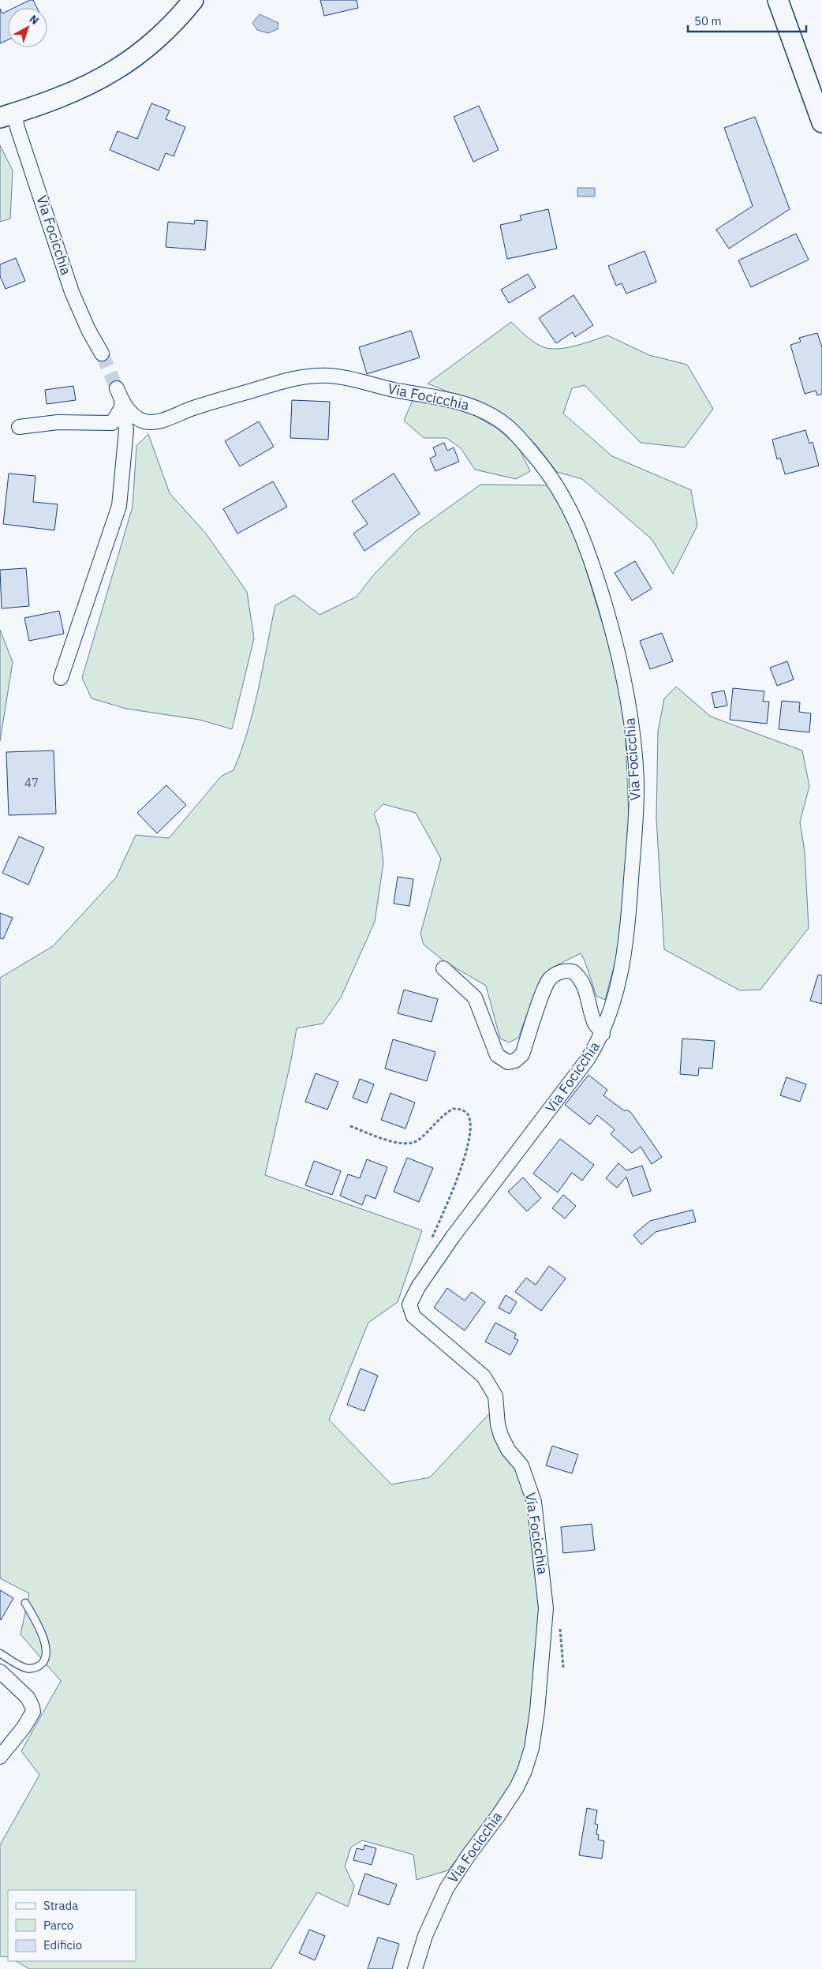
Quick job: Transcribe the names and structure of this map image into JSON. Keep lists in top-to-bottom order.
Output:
{
  "streets": {
    "street": ["Via Focicchia"]
  },
  "house_numbers": ["47"],
  "legend": ["Strada", "Parco", "Edificio"],
  "scale_bar": "50 m",
  "north": "top right"
}
